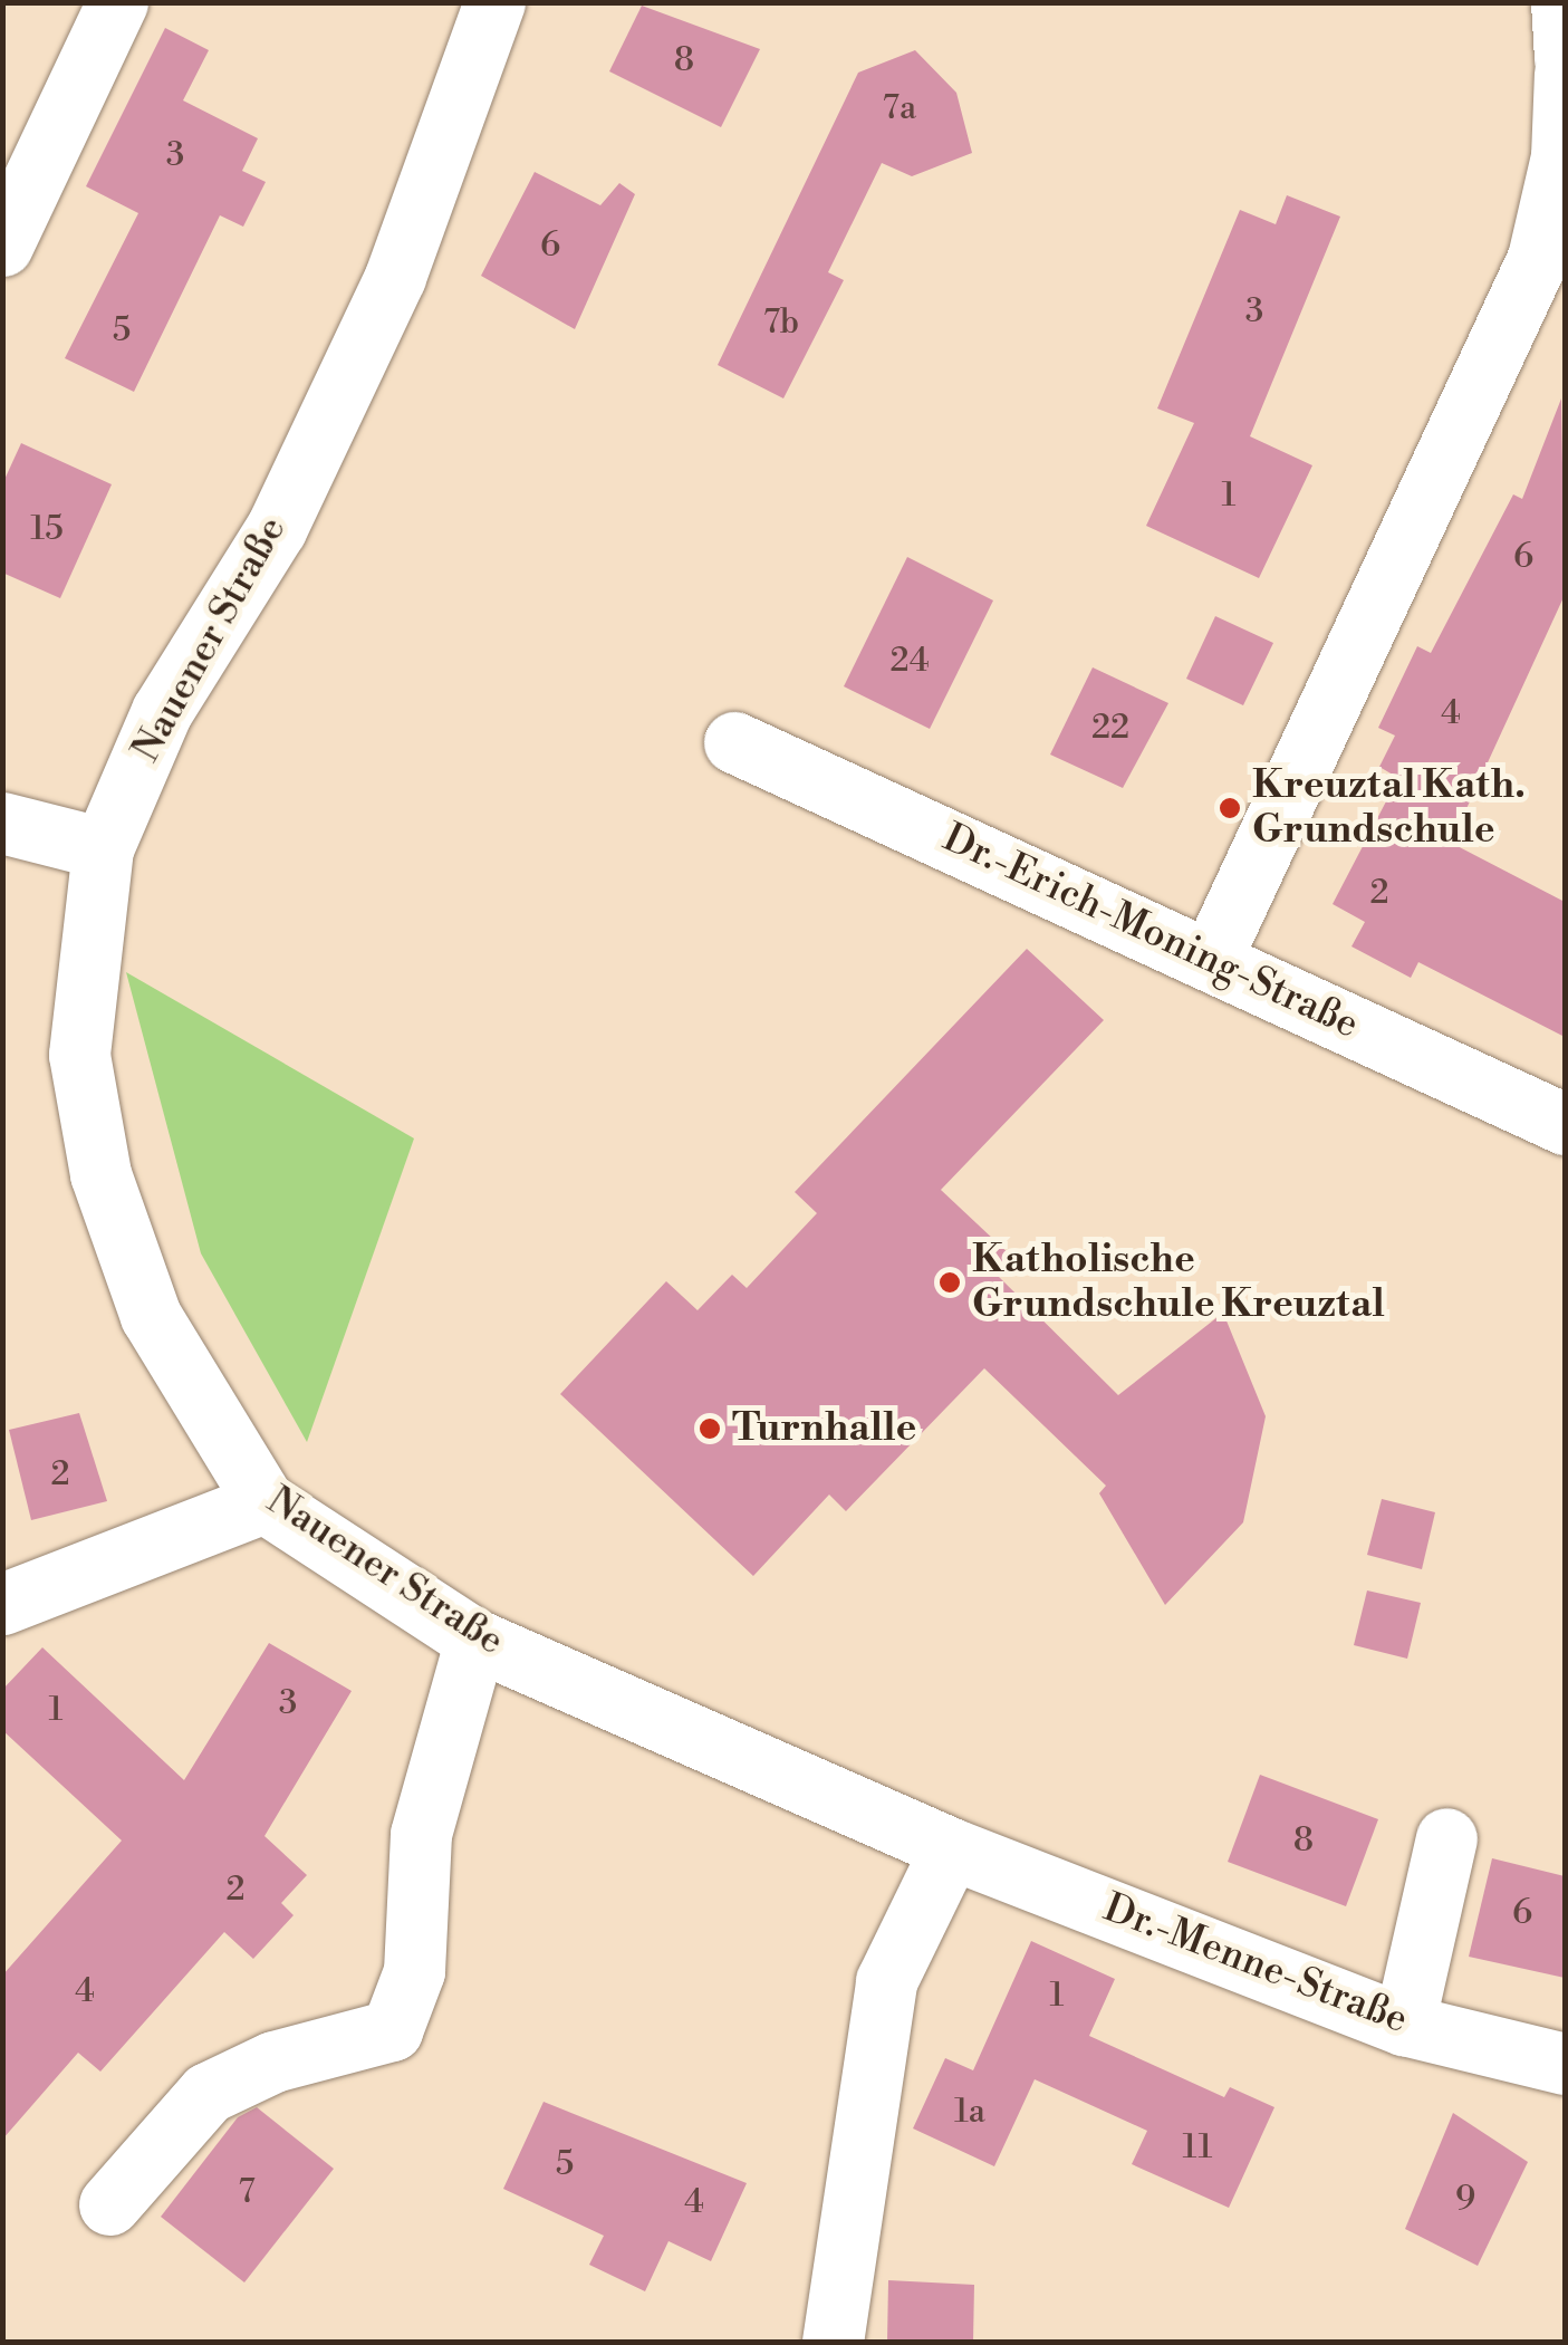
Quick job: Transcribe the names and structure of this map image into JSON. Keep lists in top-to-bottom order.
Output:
{
  "streets": {
    "street": ["Nauener Straße", "Dr.-Erich-Moning-Straße", "Dr.-Menne-Straße"]
  },
  "crossings": [
    ["Nauener Straße", "Dr.-Menne-Straße"]
  ],
  "places": ["Kreuztal Kath. Grundschule", "Katholische Grundschule Kreuztal", "Turnhalle"],
  "house_numbers": [
    "8",
    "7a",
    "3",
    "6",
    "3",
    "7b",
    "5",
    "1",
    "15",
    "6",
    "24",
    "4",
    "22",
    "2",
    "2",
    "3",
    "1",
    "8",
    "2",
    "6",
    "4",
    "1",
    "1a",
    "11",
    "5",
    "7",
    "9",
    "4"
  ]
}
